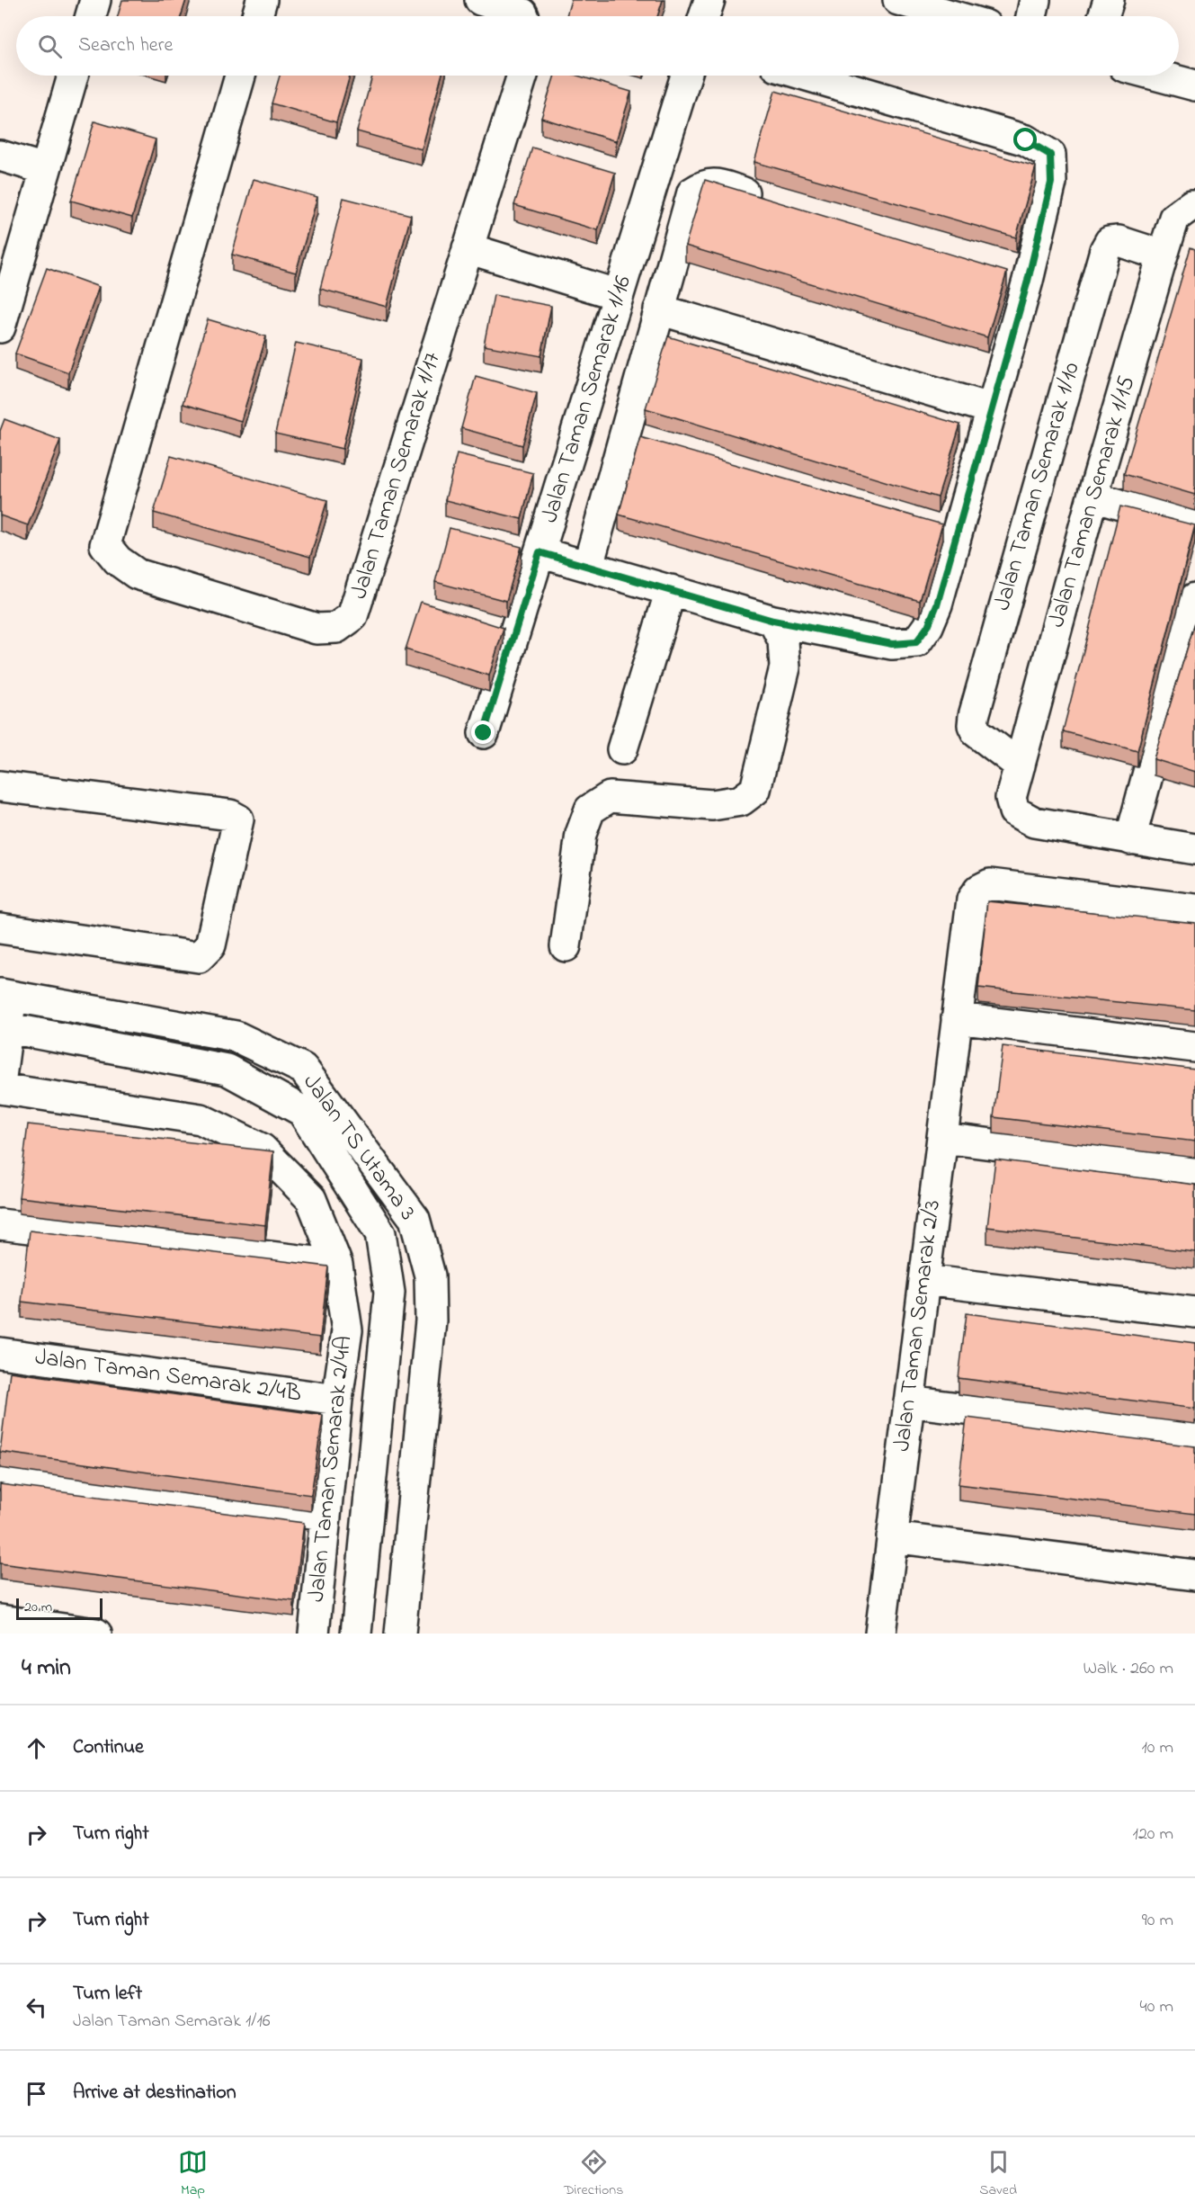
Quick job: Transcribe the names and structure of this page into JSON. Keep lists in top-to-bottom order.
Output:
{
  "streets": {
    "street": [
      "Jalan Taman Semarak 1/16",
      "Jalan Taman Semarak 1/17",
      "Jalan Taman Semarak 1/10",
      "Jalan Taman Semarak 1/15",
      "Jalan TS Utama 3",
      "Jalan Taman Semarak 2/3",
      "Jalan Taman Semarak 2/4B",
      "Jalan Taman Semarak 2/4A"
    ]
  },
  "crossings": [
    ["Jalan Taman Semarak 1/10", "Jalan Taman Semarak 1/15"],
    ["Jalan Taman Semarak 2/4B", "Jalan Taman Semarak 2/4A"]
  ],
  "scale_bar": "20 m",
  "page": {
    "search": "Search here",
    "scale": "20 m",
    "heading": ["4 min", "Walk · 260 m"],
    "list": [
      ["Continue", "10 m"],
      ["Turn right", "120 m"],
      ["Turn right", "90 m"],
      ["Turn left", "Jalan Taman Semarak 1/16", "40 m"],
      "Arrive at destination"
    ],
    "nav": ["Map", "Directions", "Saved"]
  }
}
